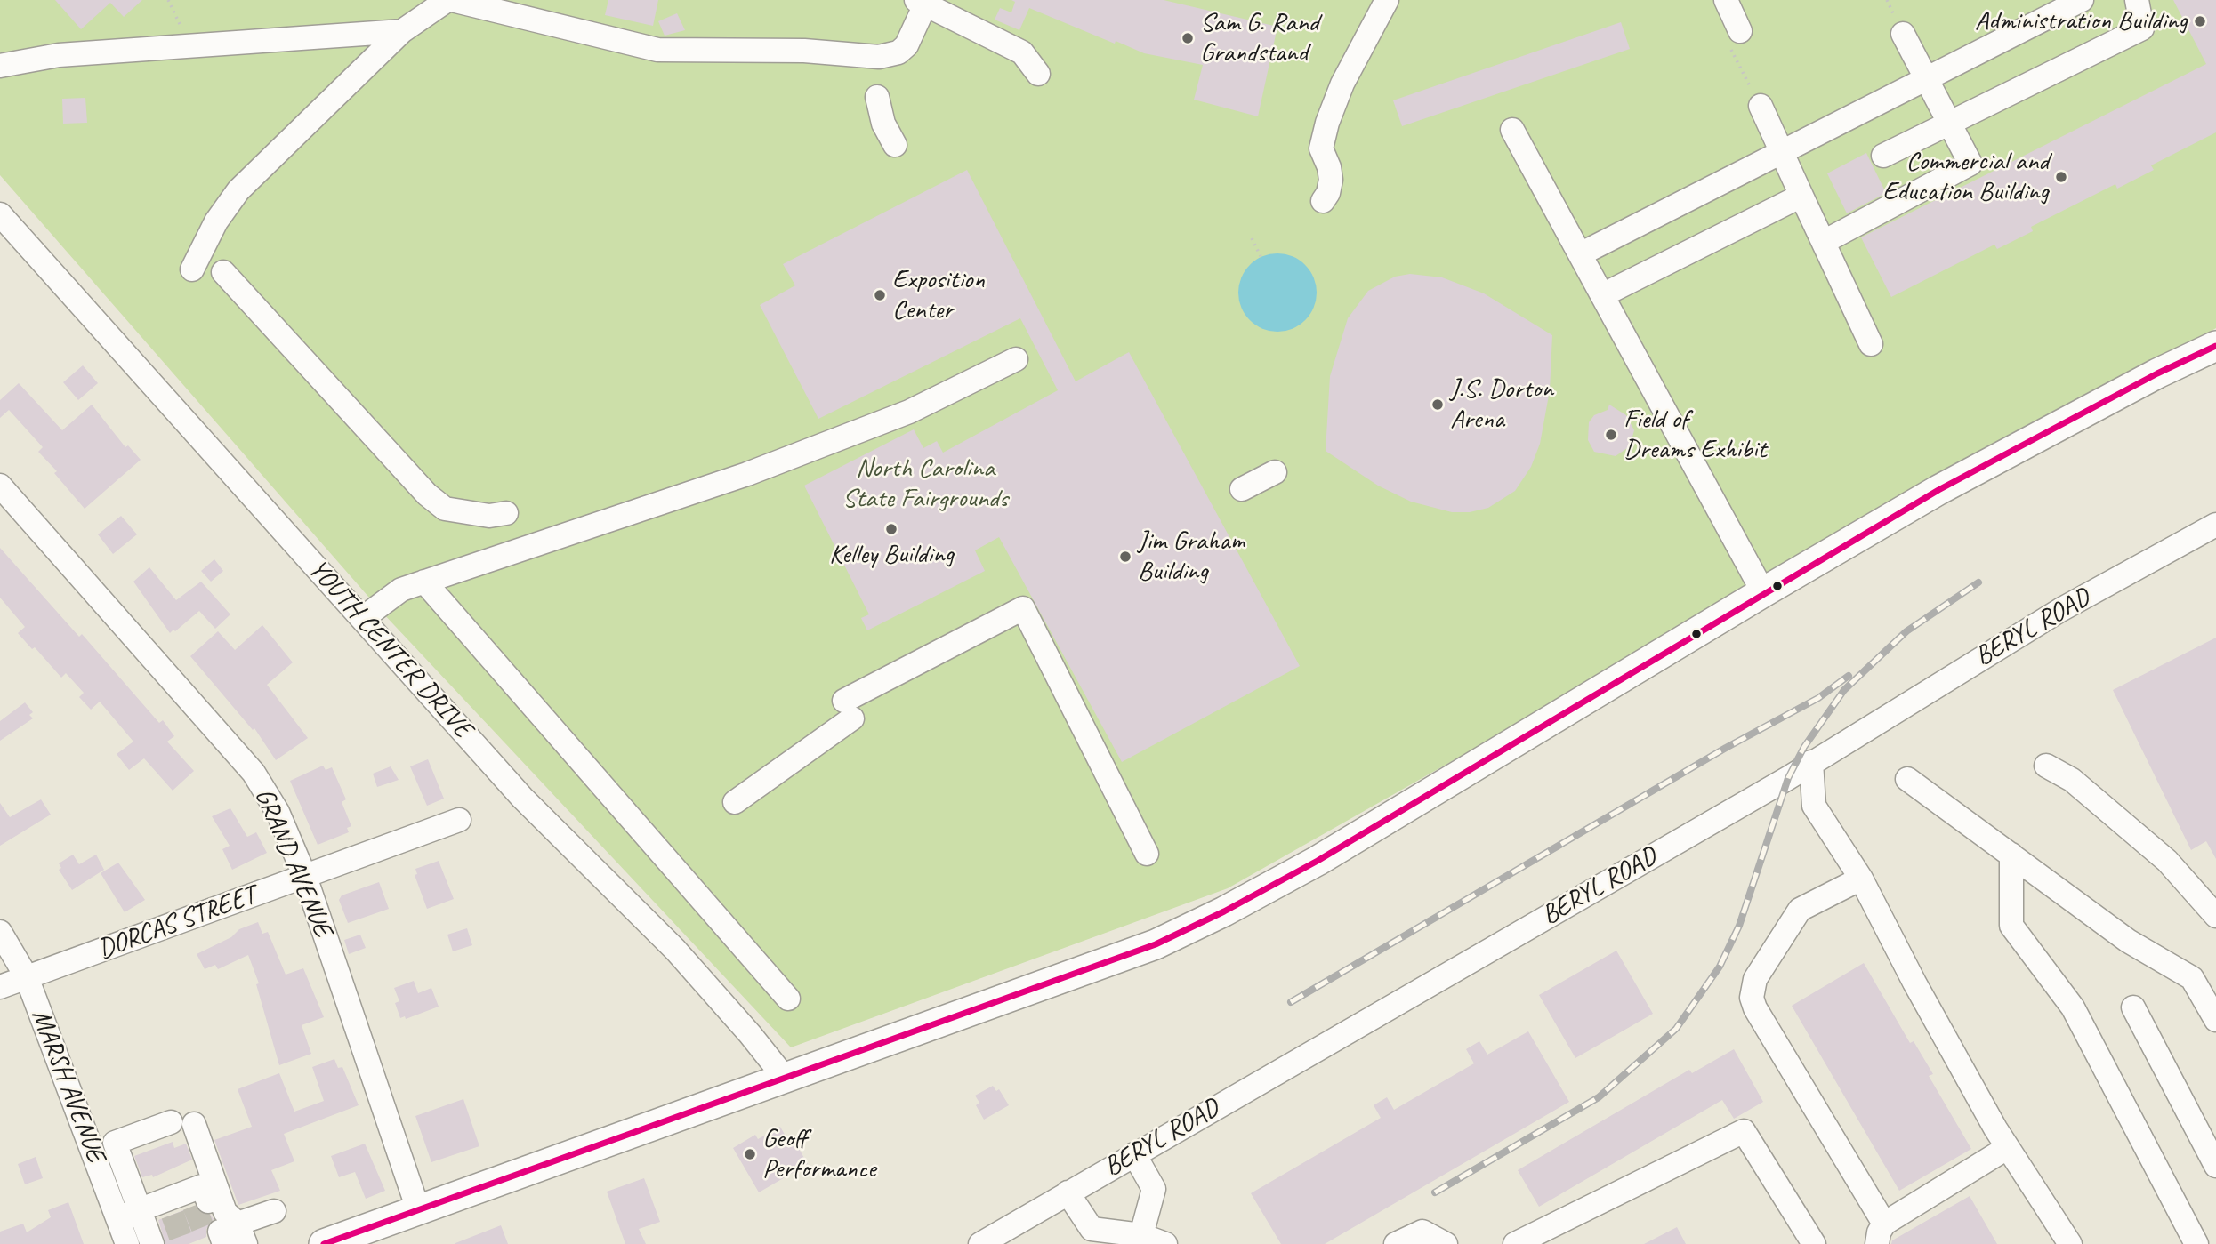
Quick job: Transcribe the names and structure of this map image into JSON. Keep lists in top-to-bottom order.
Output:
{
  "streets": {
    "street": [
      "BERYL ROAD",
      "YOUTH CENTER DRIVE",
      "GRAND AVENUE",
      "DORCAS STREET",
      "MARSH AVENUE"
    ]
  },
  "crossings": [
    ["GRAND AVENUE", "DORCAS STREET"],
    ["DORCAS STREET", "MARSH AVENUE"]
  ],
  "parks": ["North Carolina State Fairgrounds"],
  "places": [
    "Administration Building",
    "Sam G. Rand Grandstand",
    "Commercial and Education Building",
    "Exposition Center",
    "J.S. Dorton Arena",
    "Field of Dreams Exhibit",
    "Kelley Building",
    "Jim Graham Building",
    "Geoff Performance"
  ]
}
